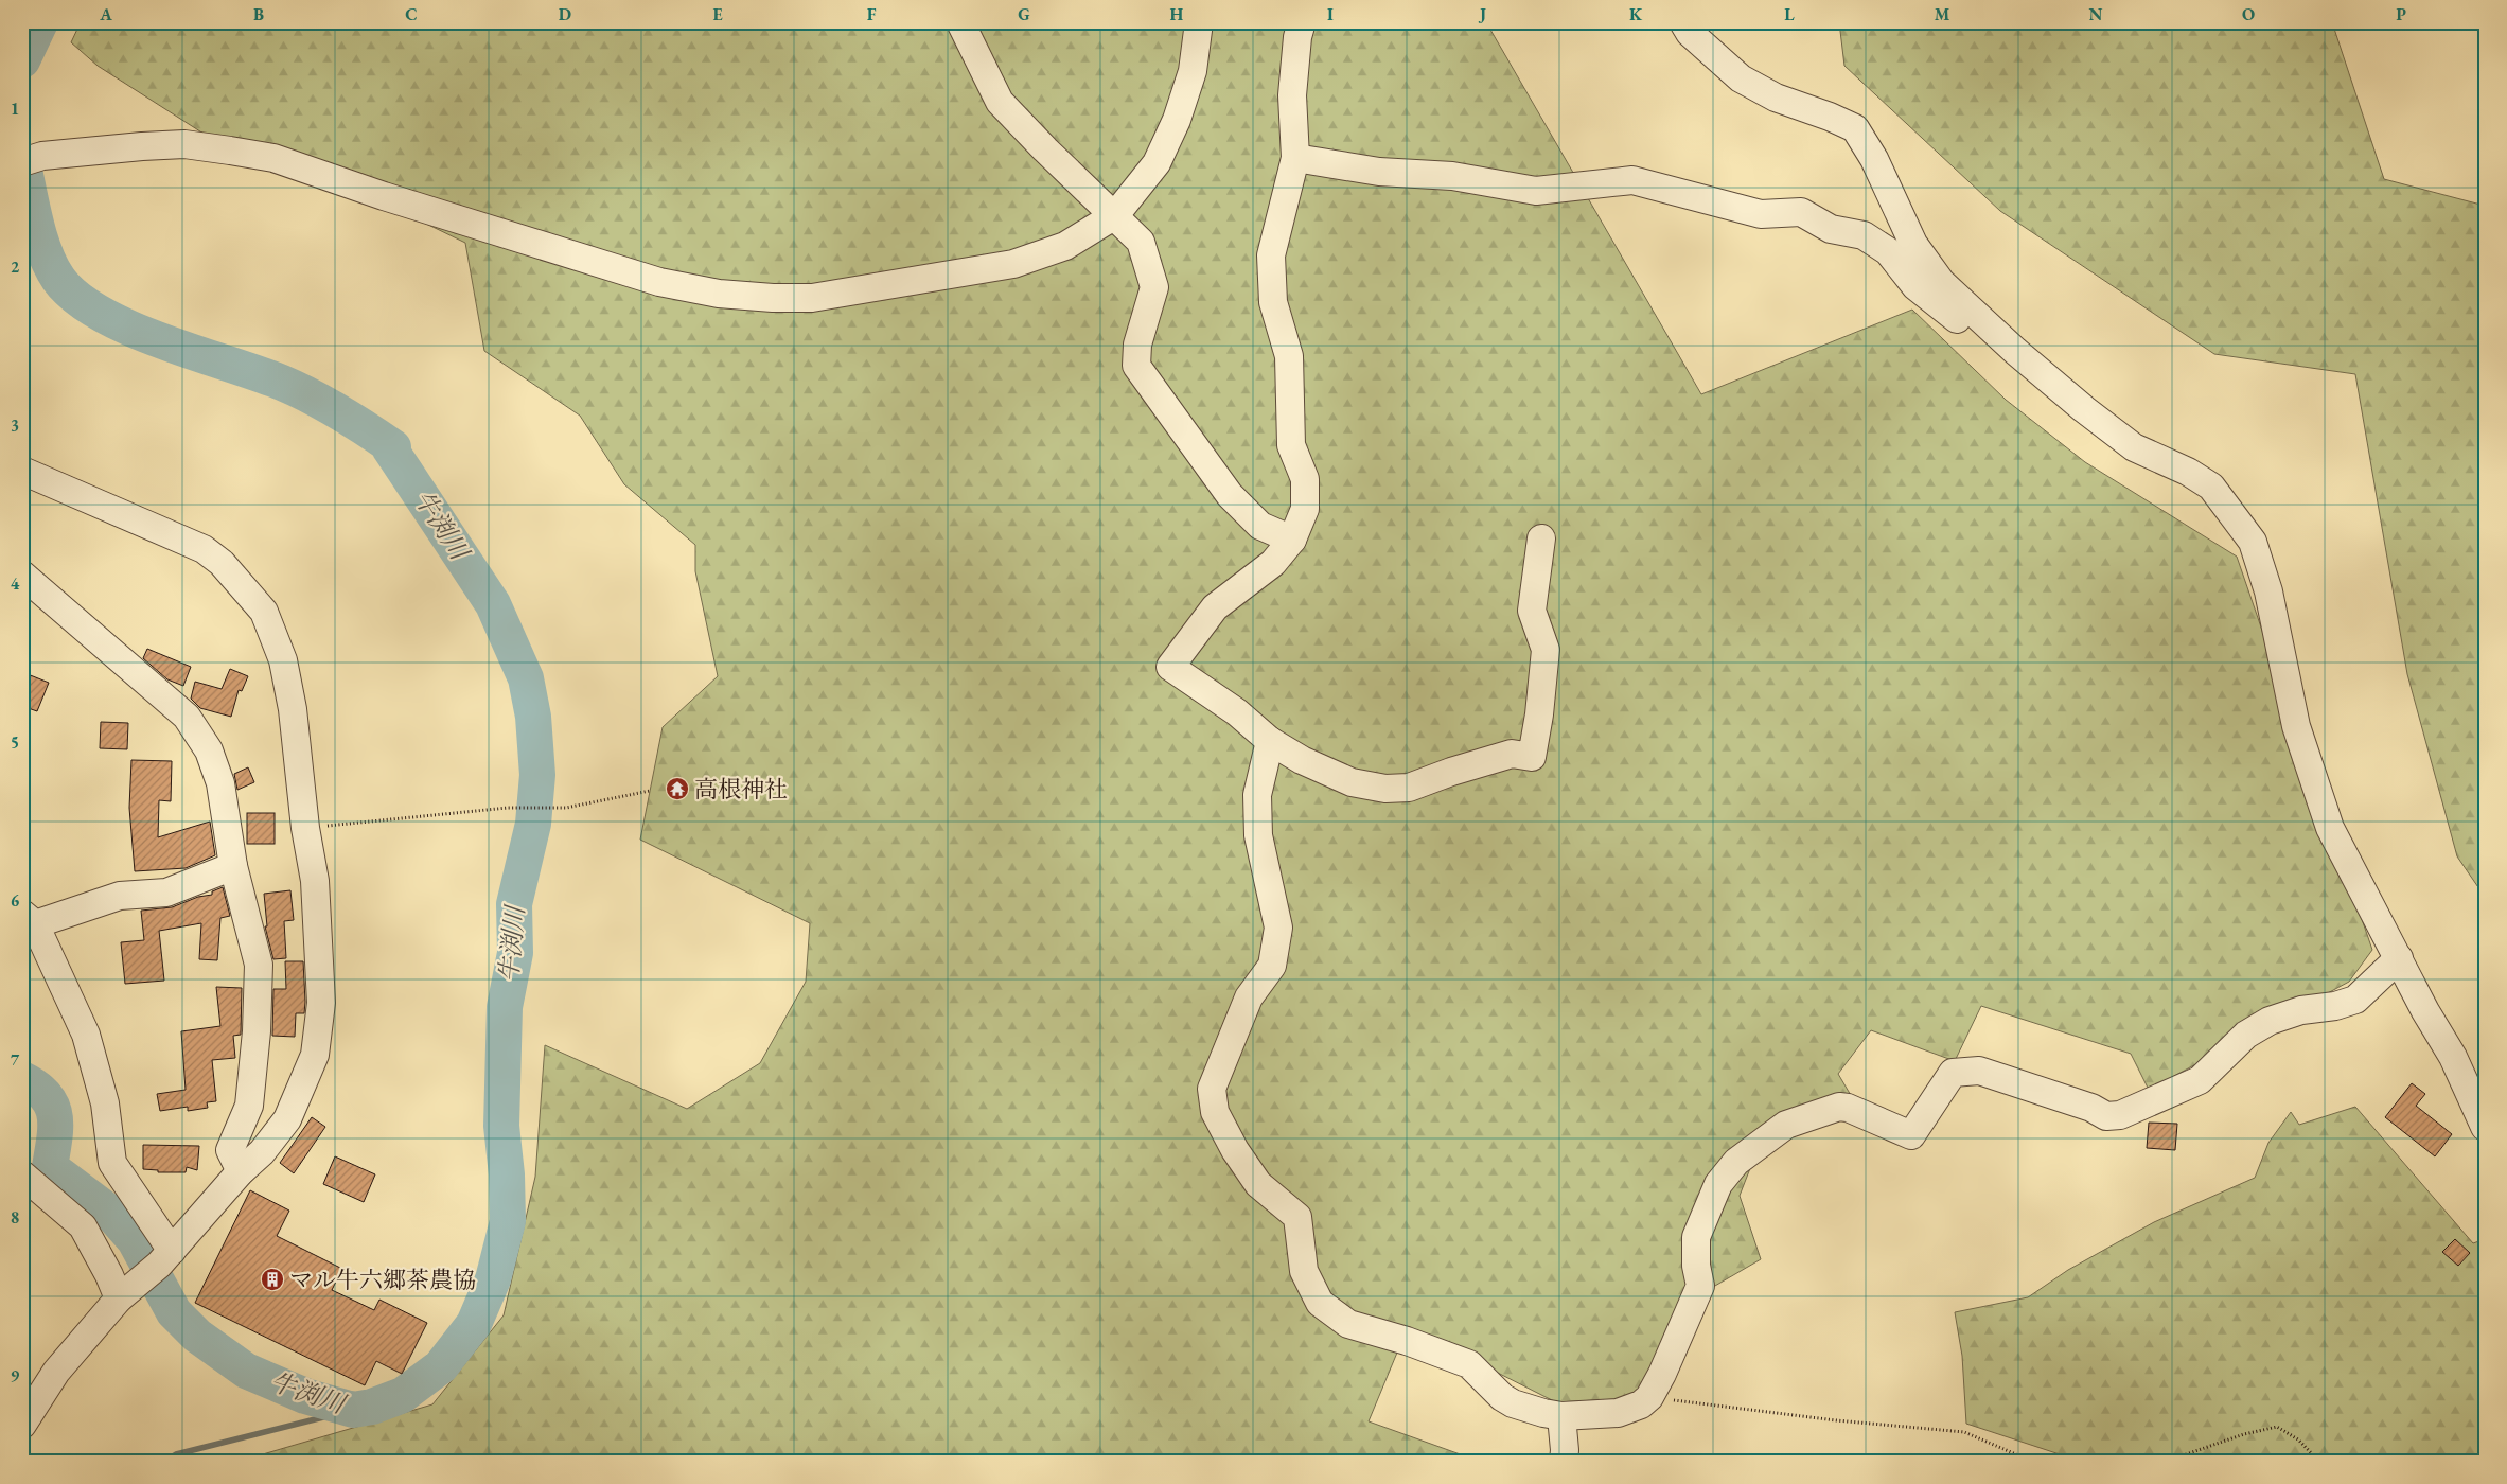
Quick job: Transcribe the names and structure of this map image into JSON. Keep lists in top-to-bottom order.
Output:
{
  "water": ["牛渕川"],
  "places": {
    "temple": ["高根神社"],
    "building": ["マル牛六郷茶農協"]
  },
  "grid": {
    "columns": [
      "A",
      "B",
      "C",
      "D",
      "E",
      "F",
      "G",
      "H",
      "I",
      "J",
      "K",
      "L",
      "M",
      "N",
      "O",
      "P"
    ],
    "rows": [
      "1",
      "2",
      "3",
      "4",
      "5",
      "6",
      "7",
      "8",
      "9"
    ]
  }
}
